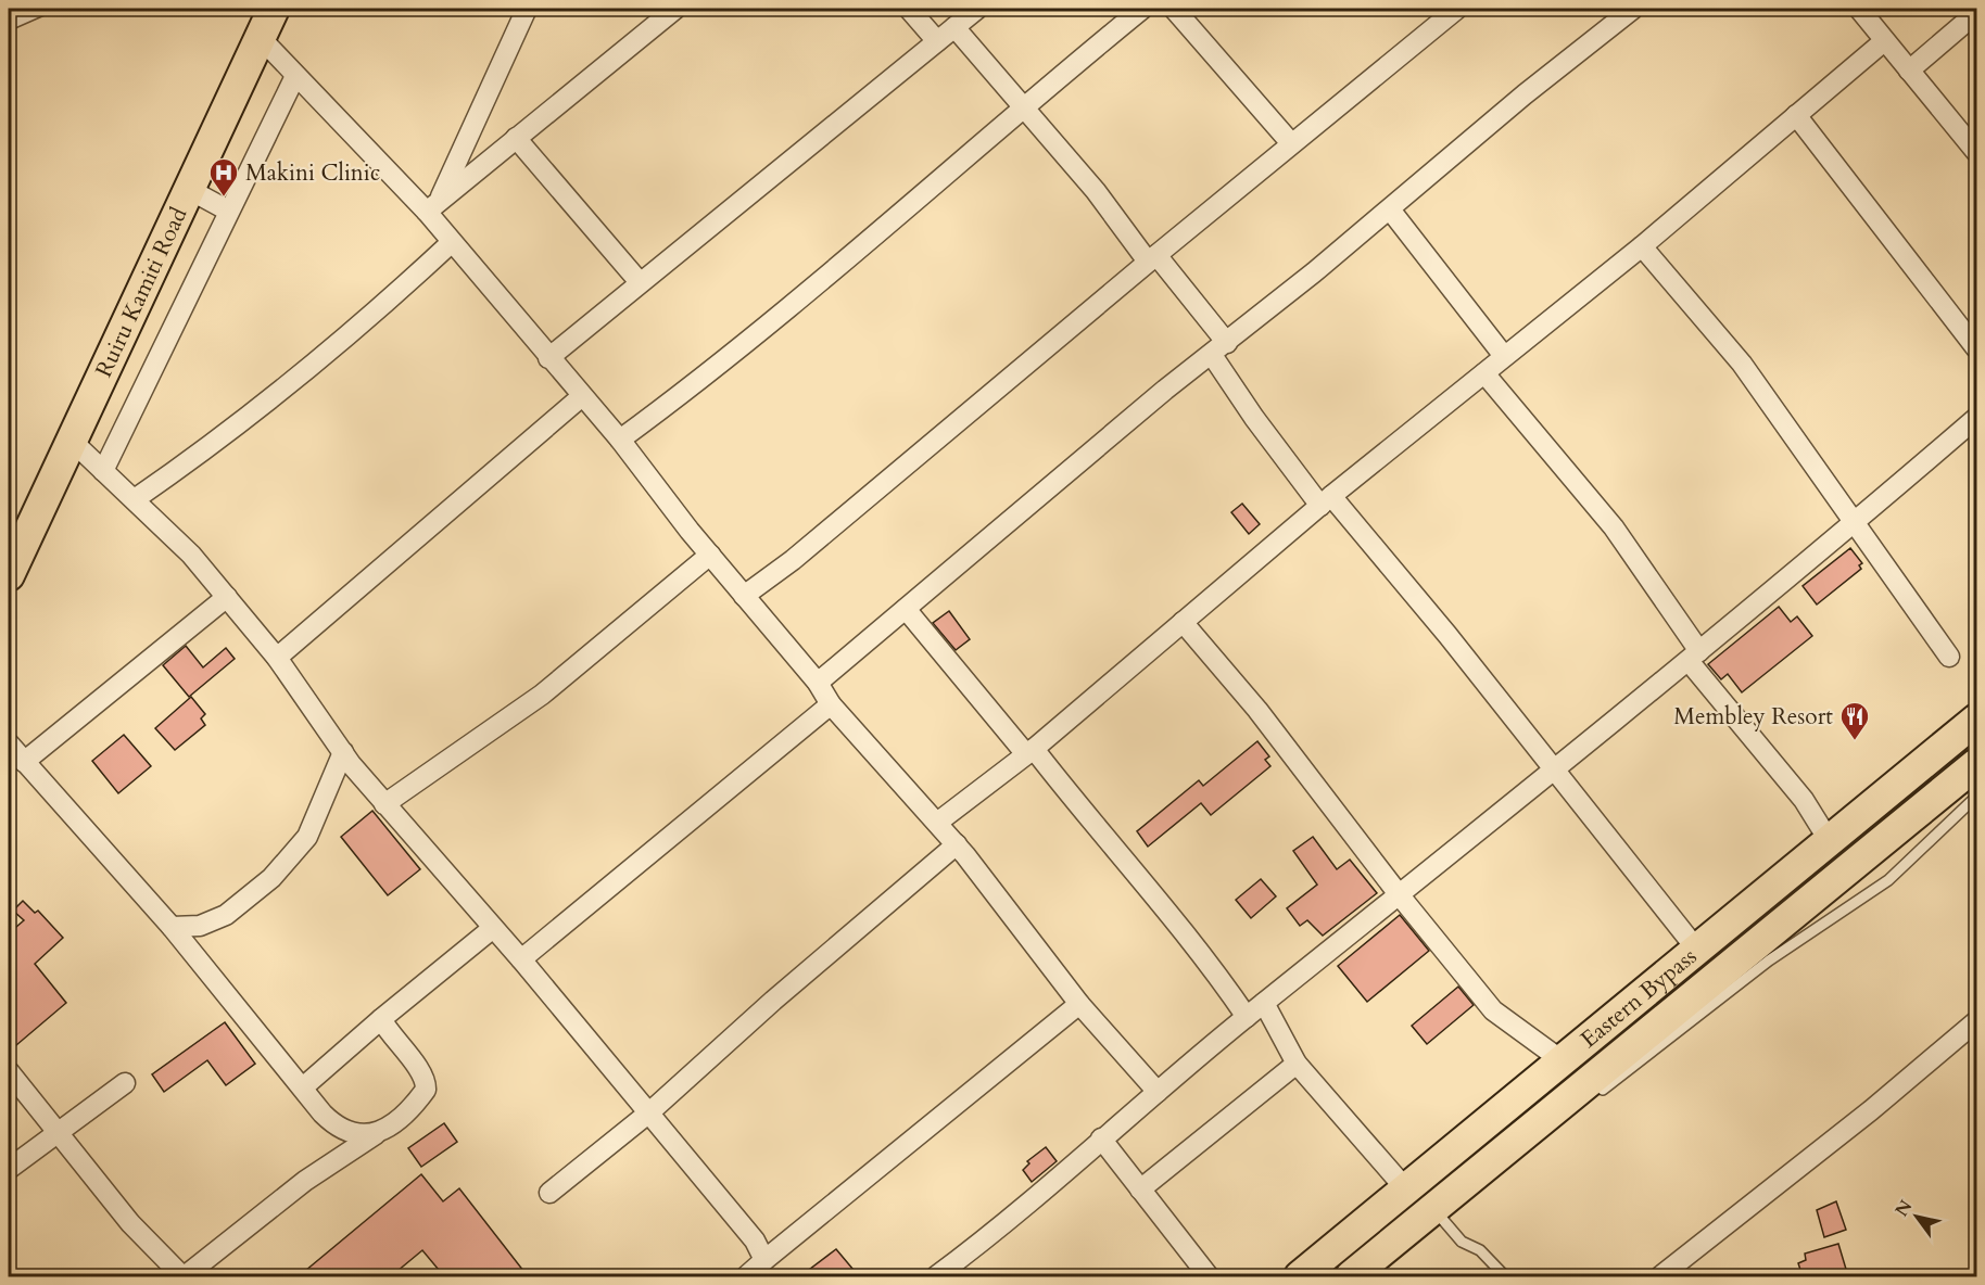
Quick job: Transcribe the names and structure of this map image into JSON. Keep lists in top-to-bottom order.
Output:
{
  "streets": {
    "main road": ["Ruiru Kamiti Road", "Eastern Bypass"]
  },
  "places": {
    "hospital": ["Makini Clinic"],
    "restaurant": ["Membley Resort"]
  },
  "north": "top left"
}
